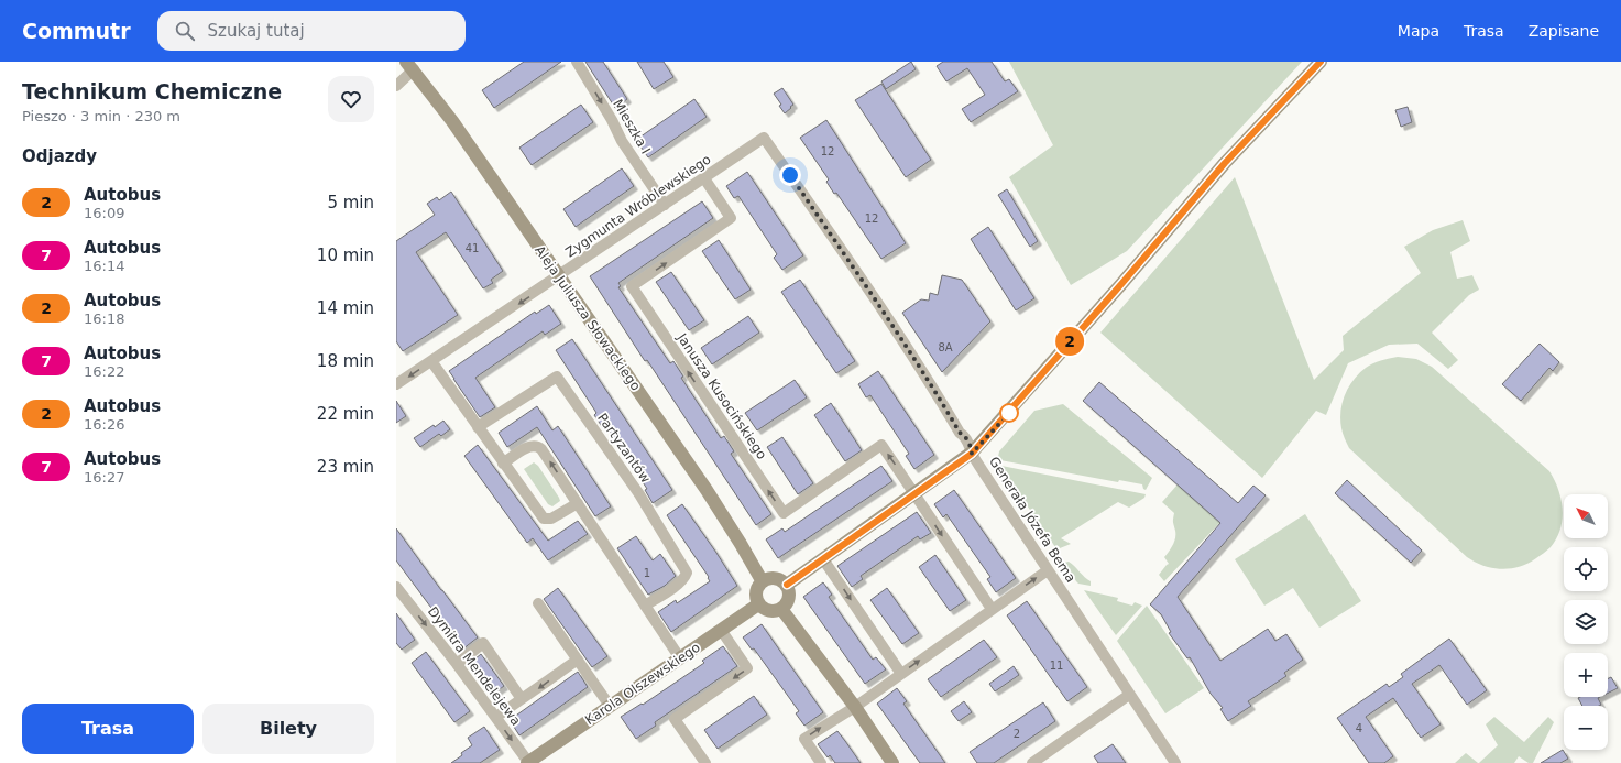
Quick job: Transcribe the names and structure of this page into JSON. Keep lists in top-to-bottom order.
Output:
{
  "streets": {
    "street": [
      "Mieszka I",
      "Zygmunta Wróblewskiego",
      "Aleja Juliusza Słowackiego",
      "Janusza Kusocińskiego",
      "Partyzantów",
      "Generała Józefa Bema",
      "Dymitra Mendelejewa",
      "Karola Olszewskiego"
    ]
  },
  "crossings": [
    ["Mieszka I", "Zygmunta Wróblewskiego"],
    ["Zygmunta Wróblewskiego", "Aleja Juliusza Słowackiego"],
    ["Zygmunta Wróblewskiego", "Janusza Kusocińskiego"],
    ["Zygmunta Wróblewskiego", "Generała Józefa Bema"],
    ["Aleja Juliusza Słowackiego", "Karola Olszewskiego"],
    ["Dymitra Mendelejewa", "Karola Olszewskiego"]
  ],
  "one_way": ["Mieszka I", "Zygmunta Wróblewskiego", "Dymitra Mendelejewa"],
  "lines": ["bus line 2"],
  "house_numbers": [
    "12",
    "12",
    "41",
    "8A",
    "1",
    "11",
    "4",
    "2"
  ],
  "north": "top left",
  "page": {
    "header": "Commutr",
    "search": "Szukaj tutaj",
    "nav": ["Mapa", "Trasa", "Zapisane"],
    "heading": [
      ["Technikum Chemiczne", "Pieszo · 3 min · 230 m"],
      "Odjazdy"
    ],
    "on_map": "2",
    "list": [
      {
        "mark": "2",
        "name": "Autobus",
        "note": "16:09",
        "value": "5 min"
      },
      {
        "mark": "7",
        "name": "Autobus",
        "note": "16:14",
        "value": "10 min"
      },
      {
        "mark": "2",
        "name": "Autobus",
        "note": "16:18",
        "value": "14 min"
      },
      {
        "mark": "7",
        "name": "Autobus",
        "note": "16:22",
        "value": "18 min"
      },
      {
        "mark": "2",
        "name": "Autobus",
        "note": "16:26",
        "value": "22 min"
      },
      {
        "mark": "7",
        "name": "Autobus",
        "note": "16:27",
        "value": "23 min"
      }
    ],
    "map_buttons": ["+", "−"],
    "buttons": ["Trasa", "Bilety"]
  }
}
